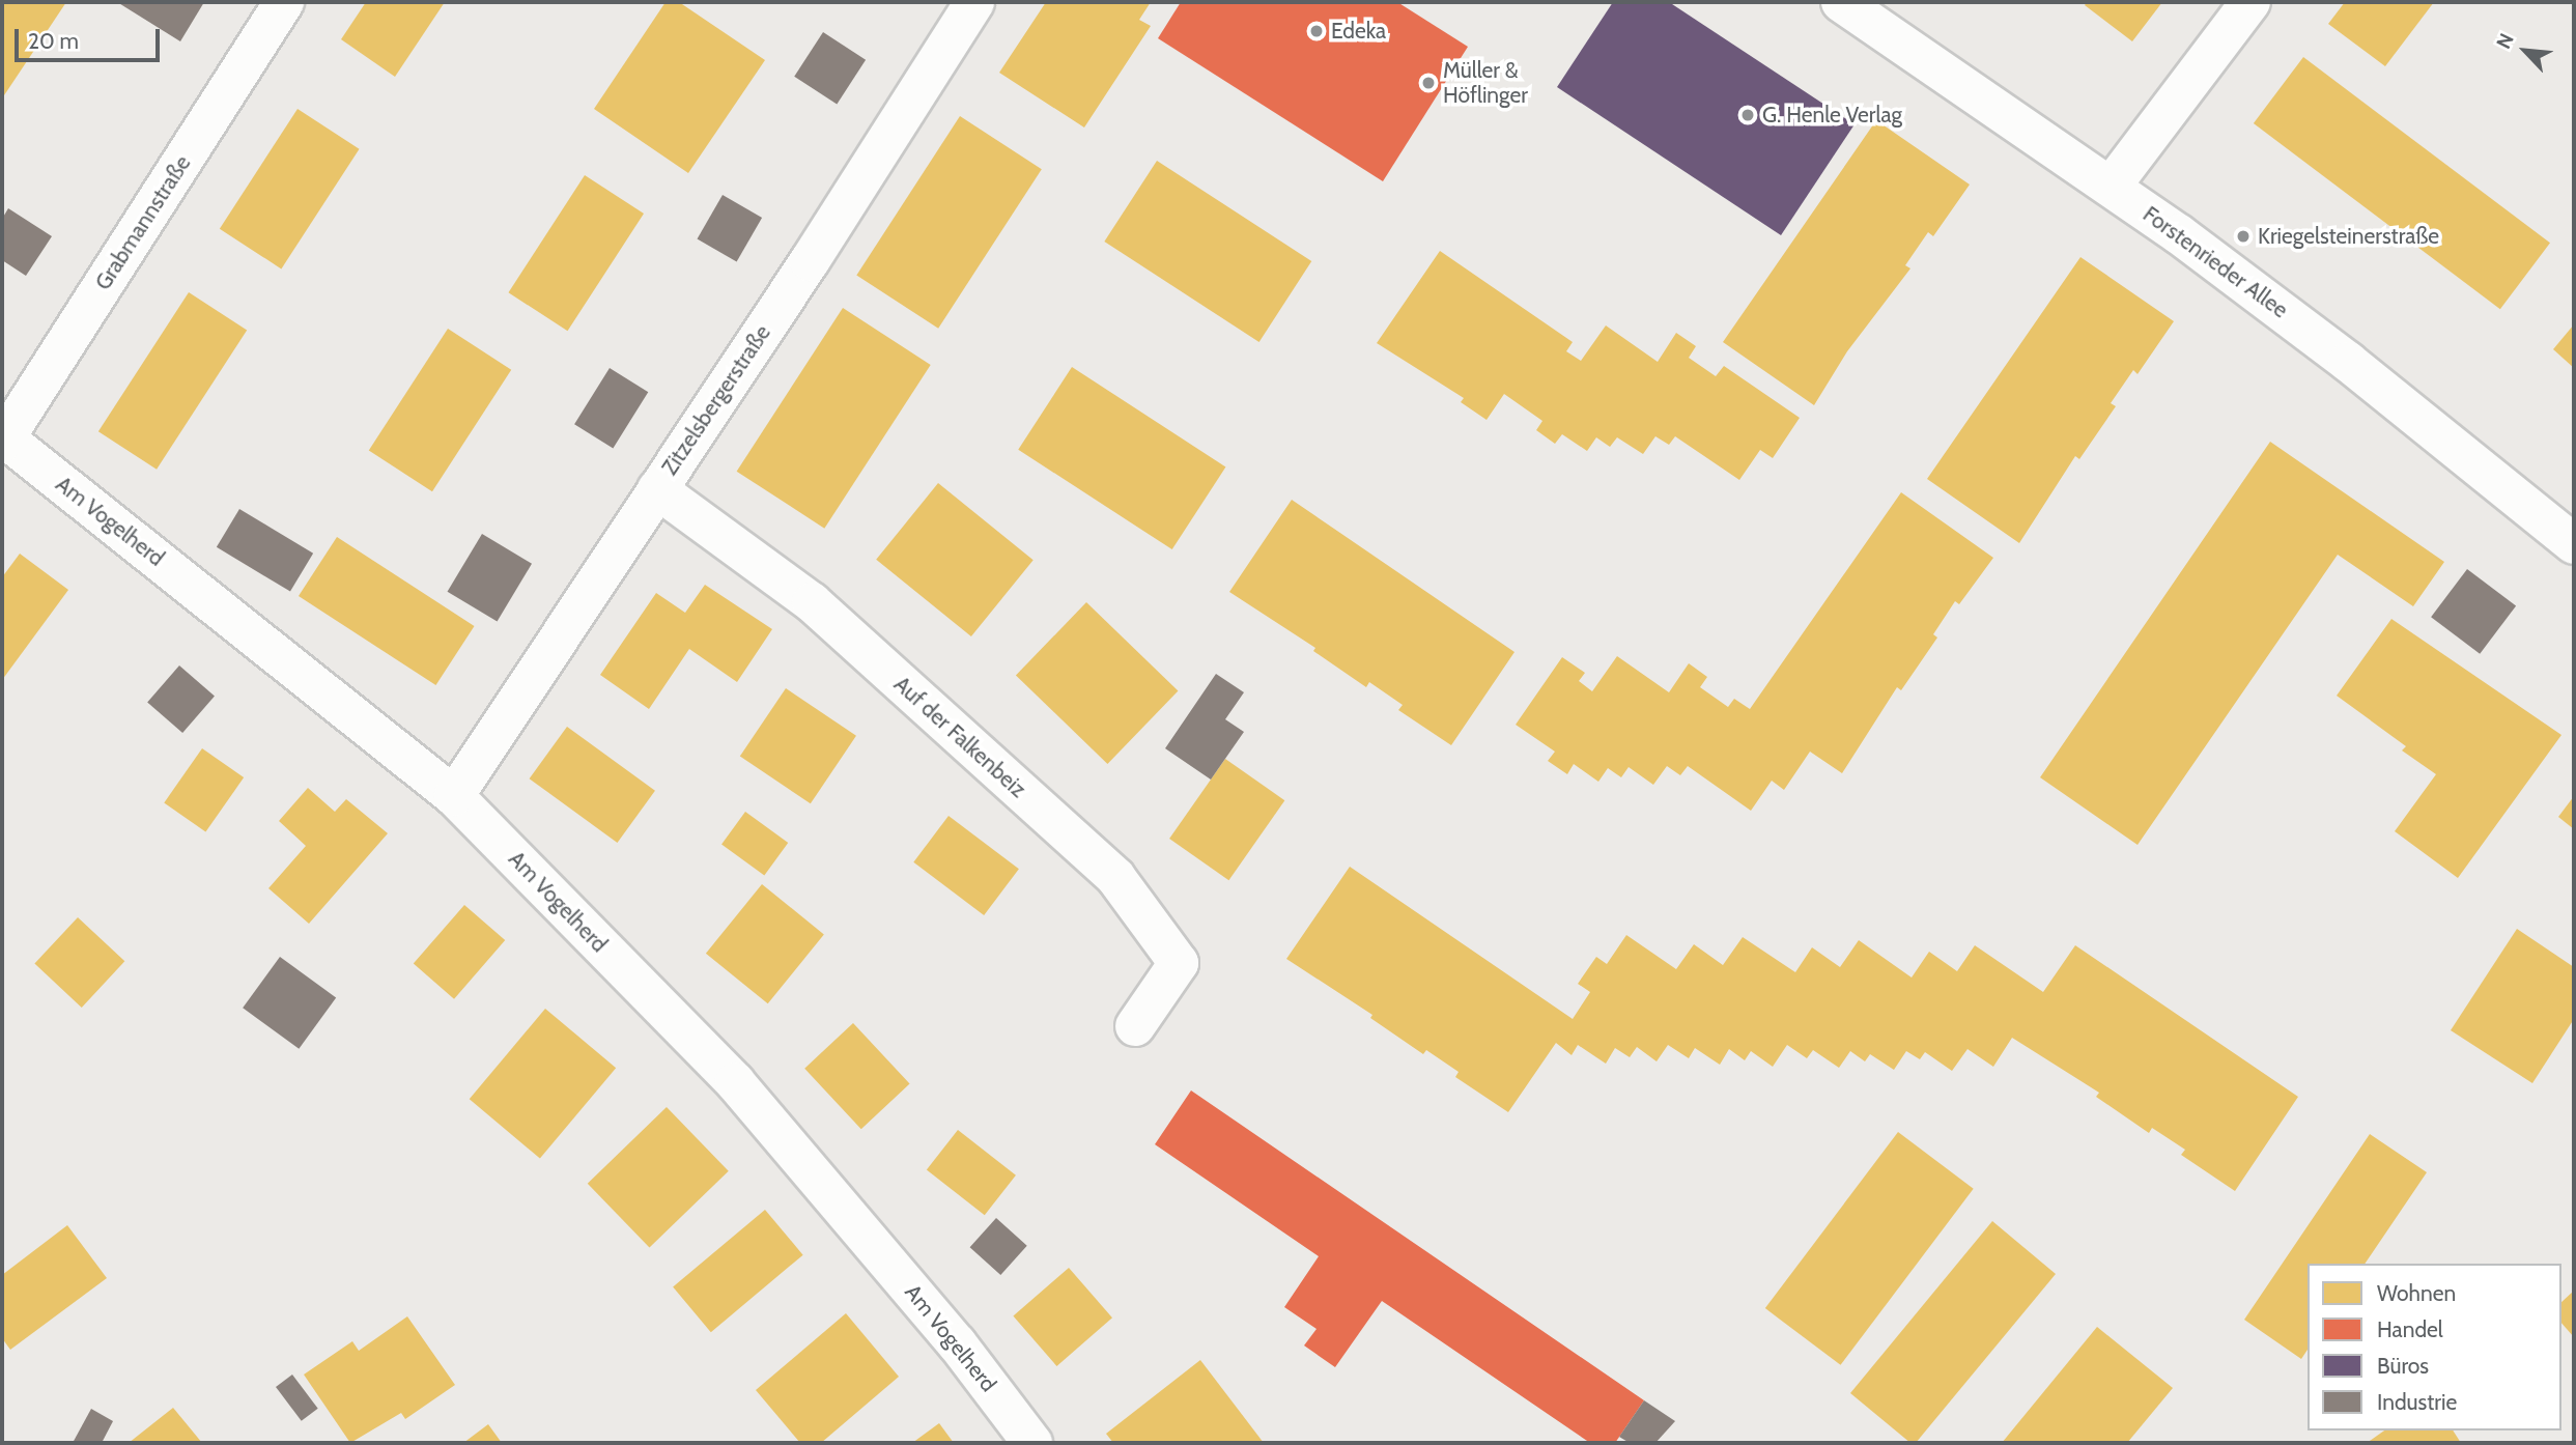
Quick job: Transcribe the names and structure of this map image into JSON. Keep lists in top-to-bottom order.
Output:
{
  "streets": {
    "street": [
      "Grabmannstraße",
      "Forstenrieder Allee",
      "Zitzelsbergerstraße",
      "Am Vogelherd",
      "Auf der Falkenbeiz"
    ]
  },
  "crossings": [
    ["Grabmannstraße", "Am Vogelherd"],
    ["Zitzelsbergerstraße", "Am Vogelherd"],
    ["Zitzelsbergerstraße", "Auf der Falkenbeiz"]
  ],
  "places": [
    "Edeka",
    "Müller & Höflinger",
    "G. Henle Verlag",
    "Kriegelsteinerstraße"
  ],
  "legend": [
    "Wohnen",
    "Handel",
    "Büros",
    "Industrie"
  ],
  "scale_bar": "20 m",
  "north": "top left"
}
